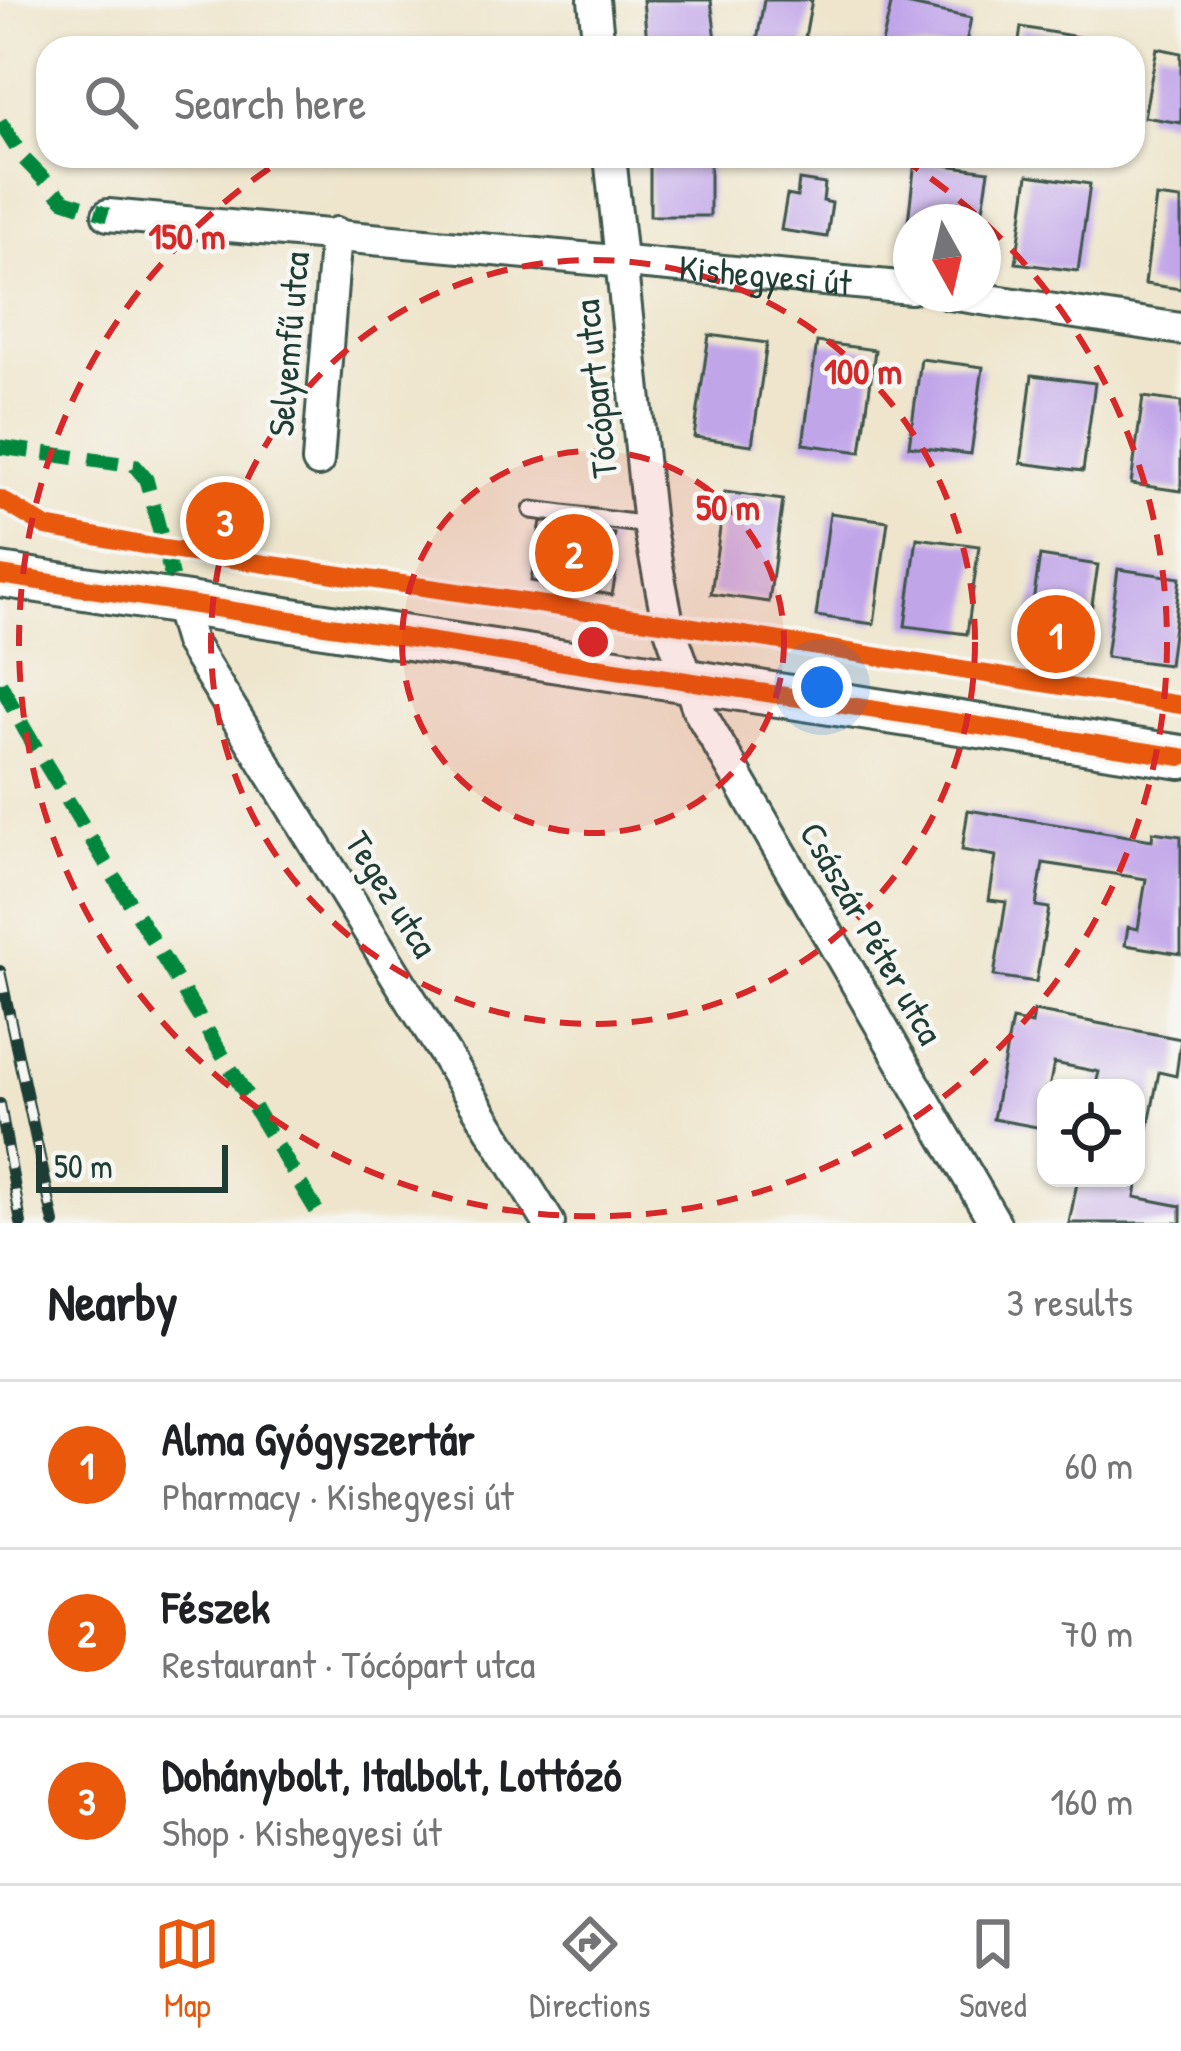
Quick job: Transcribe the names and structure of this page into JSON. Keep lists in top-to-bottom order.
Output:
{
  "streets": {
    "street": [
      "Kishegyesi út",
      "Selyemfű utca",
      "Tócópart utca",
      "Tegez utca",
      "Császár Péter utca"
    ]
  },
  "crossings": [
    ["Kishegyesi út", "Selyemfű utca"],
    ["Kishegyesi út", "Tócópart utca"],
    ["Tócópart utca", "Császár Péter utca"]
  ],
  "scale_bar": "50 m",
  "north": "bottom",
  "page": {
    "search": "Search here",
    "pins": ["3", "2", "1"],
    "scale": "50 m",
    "heading": ["Nearby", "3 results"],
    "list": [
      {
        "mark": "1",
        "name": "Alma Gyógyszertár",
        "note": "Pharmacy · Kishegyesi út",
        "value": "60 m"
      },
      {
        "mark": "2",
        "name": "Fészek",
        "note": "Restaurant · Tócópart utca",
        "value": "70 m"
      },
      {
        "mark": "3",
        "name": "Dohánybolt, Italbolt, Lottózó",
        "note": "Shop · Kishegyesi út",
        "value": "160 m"
      }
    ],
    "nav": ["Map", "Directions", "Saved"]
  },
  "rings": ["150 m", "100 m", "50 m"]
}
